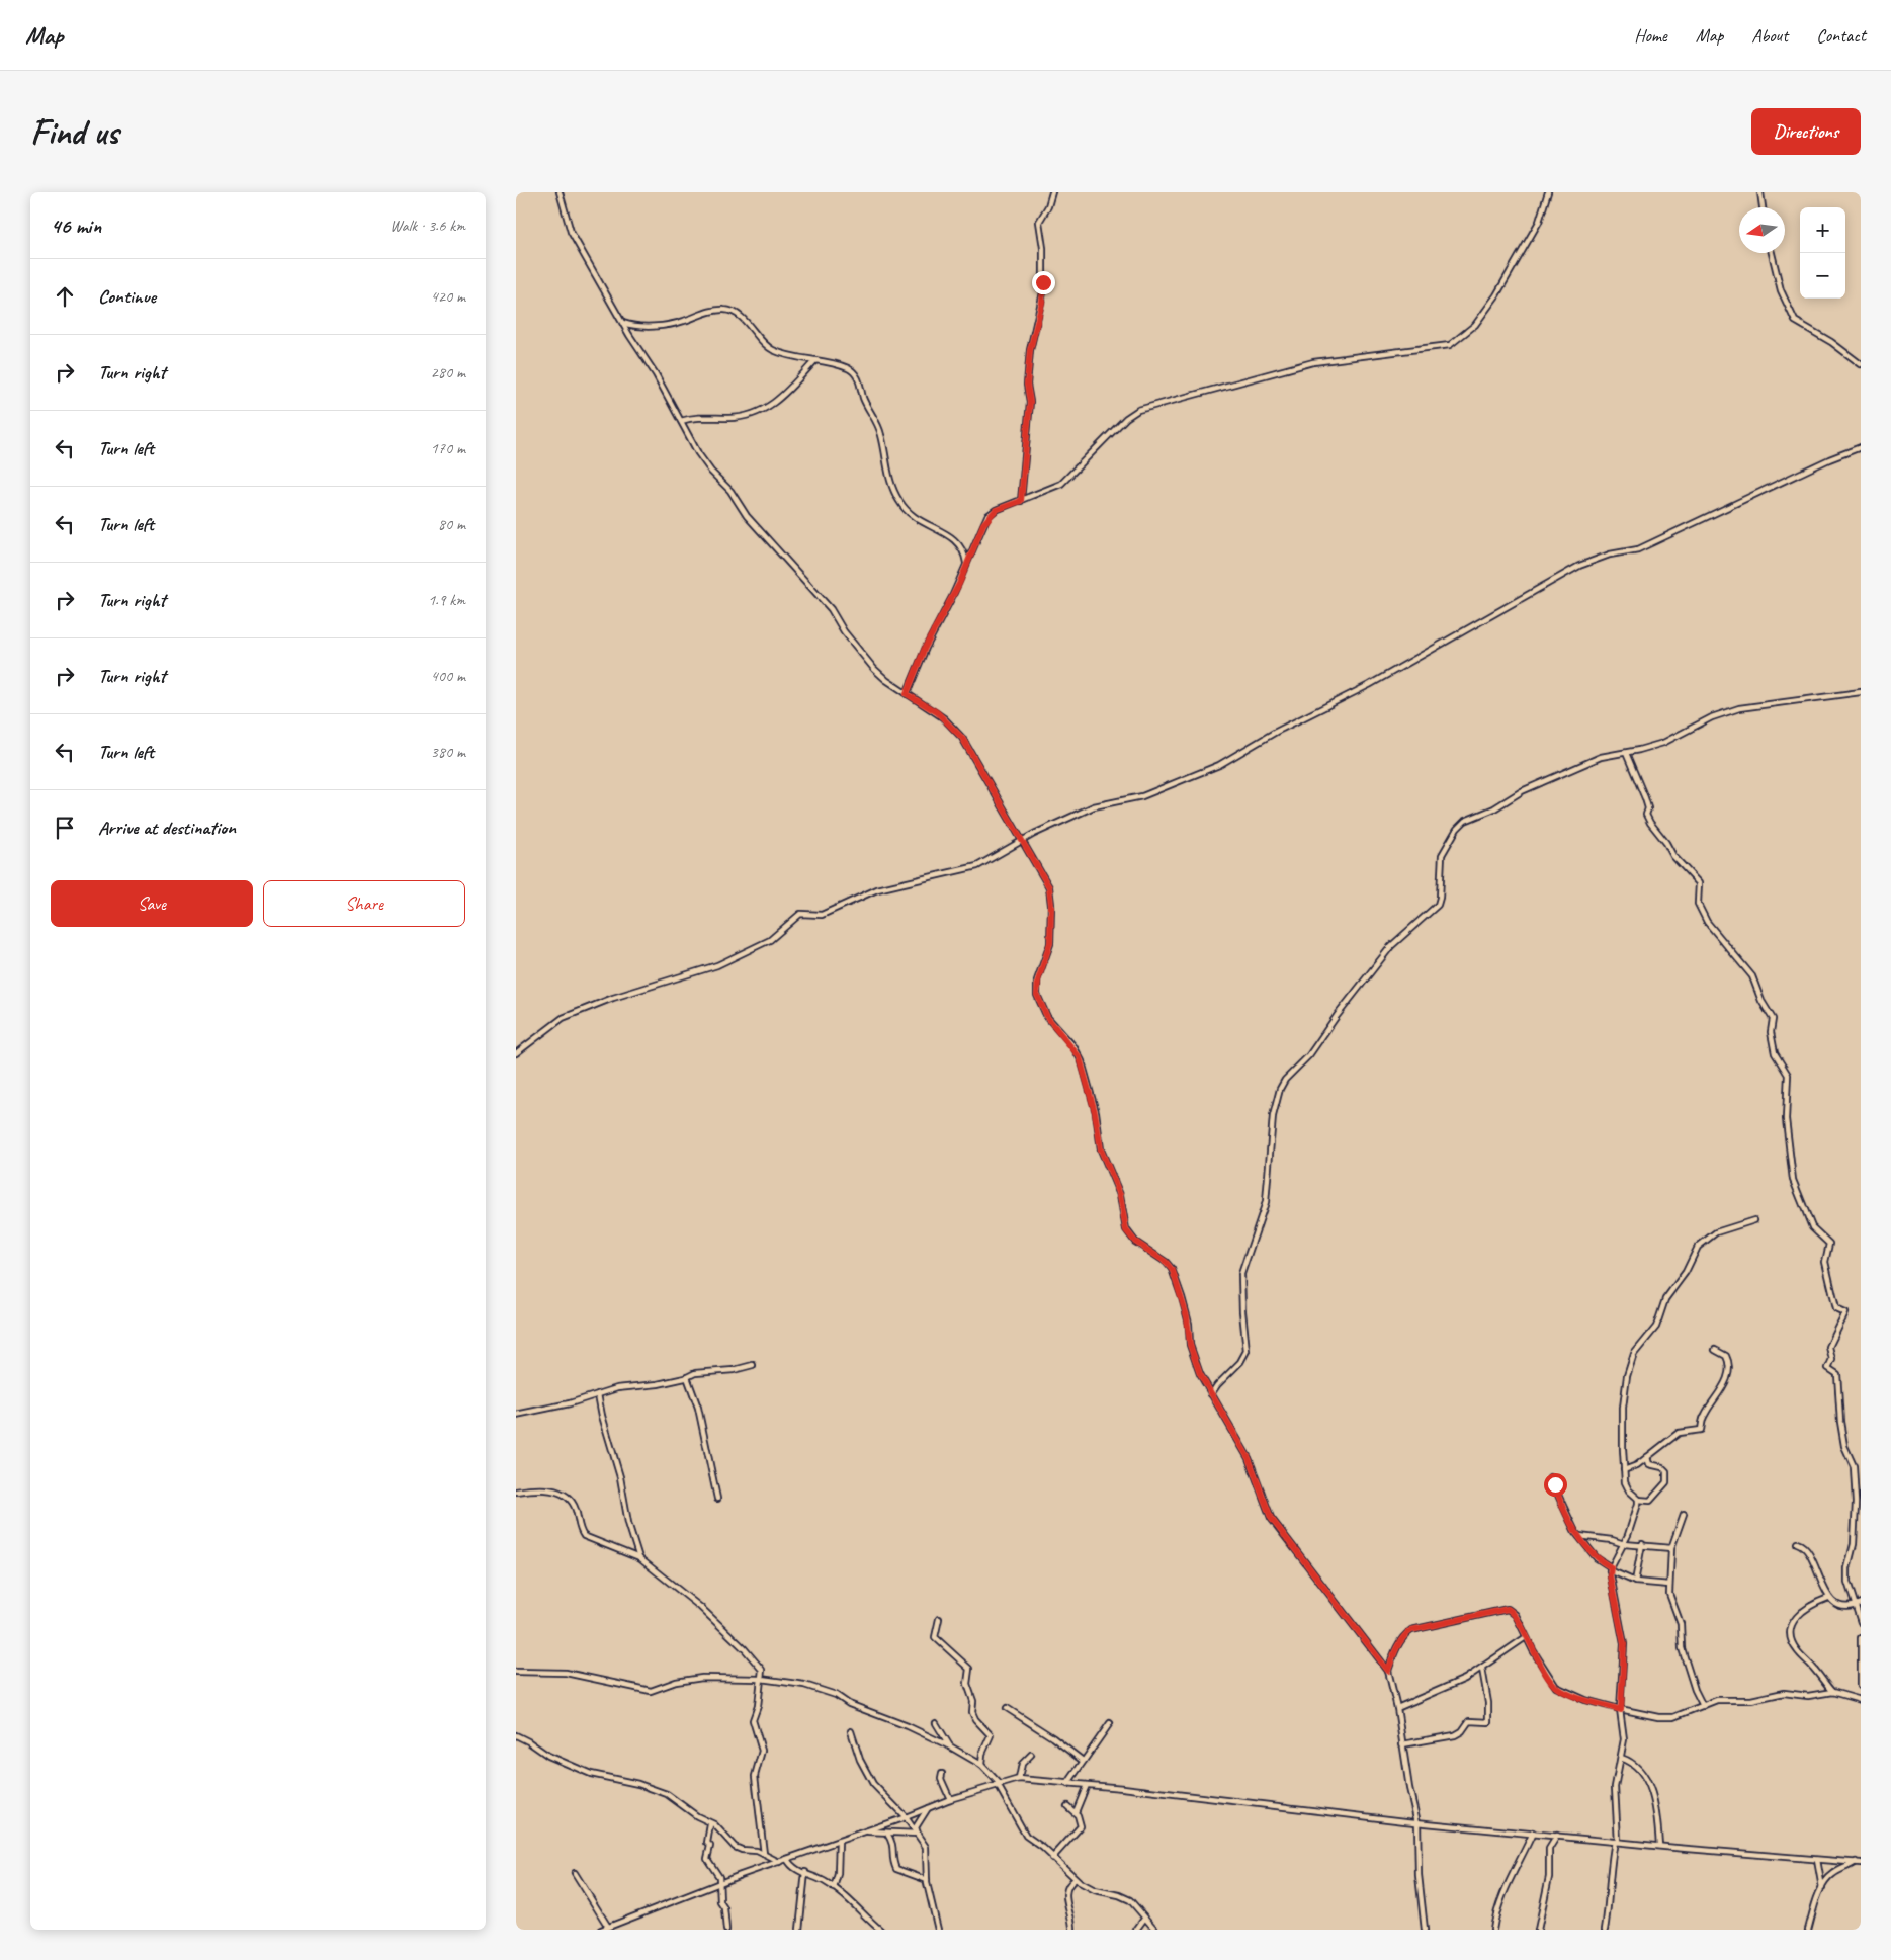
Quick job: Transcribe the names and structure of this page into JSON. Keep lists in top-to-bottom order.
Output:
{
  "north": "left",
  "page": {
    "header": "Map",
    "nav": [
      "Home",
      "Map",
      "About",
      "Contact"
    ],
    "buttons": [
      "Directions",
      ["Save", "Share"]
    ],
    "title": "Find us",
    "heading": ["46 min", "Walk · 3.6 km"],
    "map_buttons": ["+", "−"],
    "list": [
      ["Continue", "420 m"],
      ["Turn right", "280 m"],
      ["Turn left", "170 m"],
      ["Turn left", "80 m"],
      ["Turn right", "1.9 km"],
      ["Turn right", "400 m"],
      ["Turn left", "380 m"],
      "Arrive at destination"
    ]
  }
}
